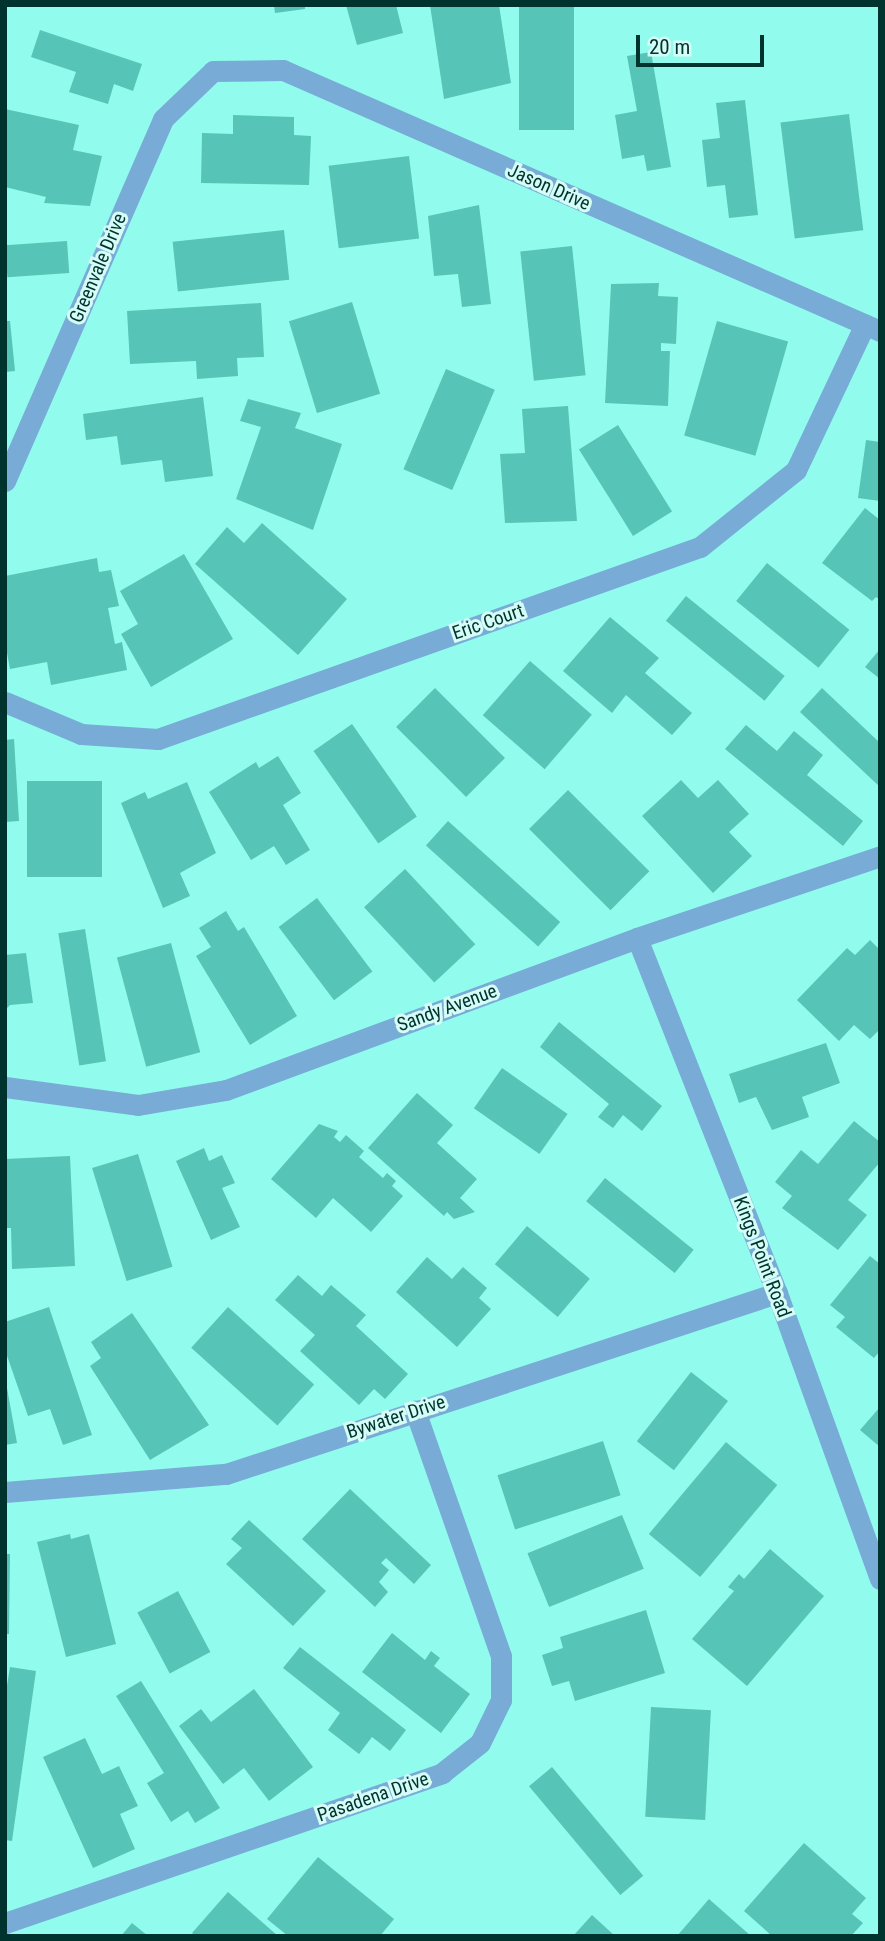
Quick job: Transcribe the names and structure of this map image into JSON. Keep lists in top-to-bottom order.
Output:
{
  "streets": {
    "street": [
      "Jason Drive",
      "Greenvale Drive",
      "Eric Court",
      "Sandy Avenue",
      "Kings Point Road",
      "Bywater Drive",
      "Pasadena Drive"
    ]
  },
  "crossings": [
    ["Jason Drive", "Greenvale Drive"],
    ["Jason Drive", "Eric Court"],
    ["Sandy Avenue", "Kings Point Road"],
    ["Kings Point Road", "Bywater Drive"],
    ["Bywater Drive", "Pasadena Drive"]
  ],
  "scale_bar": "20 m"
}
